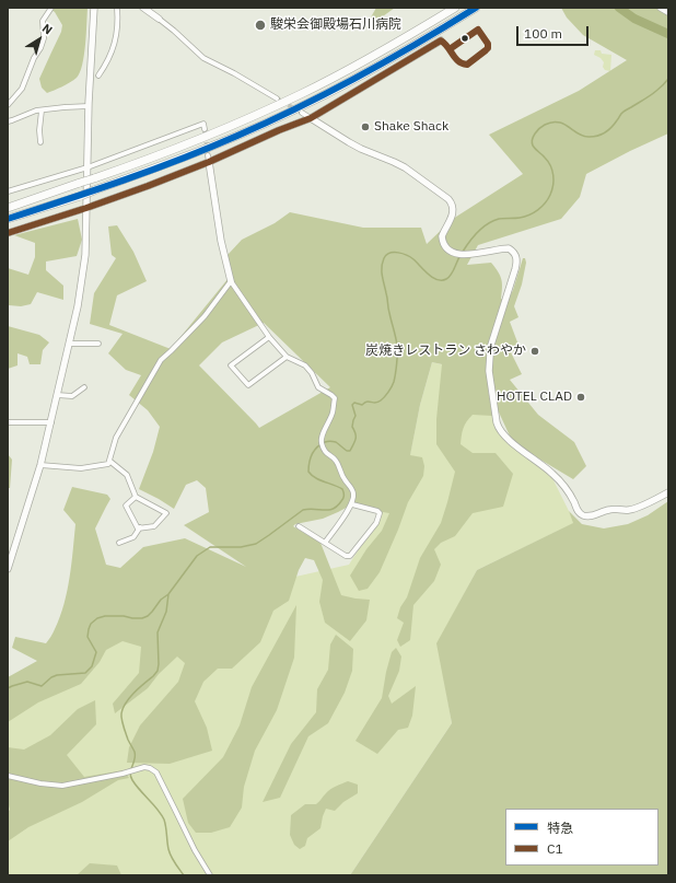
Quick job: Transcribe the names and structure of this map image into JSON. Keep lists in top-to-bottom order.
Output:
{
  "places": [
    "駿栄会御殿場石川病院",
    "Shake Shack",
    "炭焼きレストラン さわやか",
    "HOTEL CLAD"
  ],
  "lines": ["transit line 特急", "transit line C1"],
  "legend": ["特急", "C1"],
  "scale_bar": "100 m",
  "north": "top right"
}
